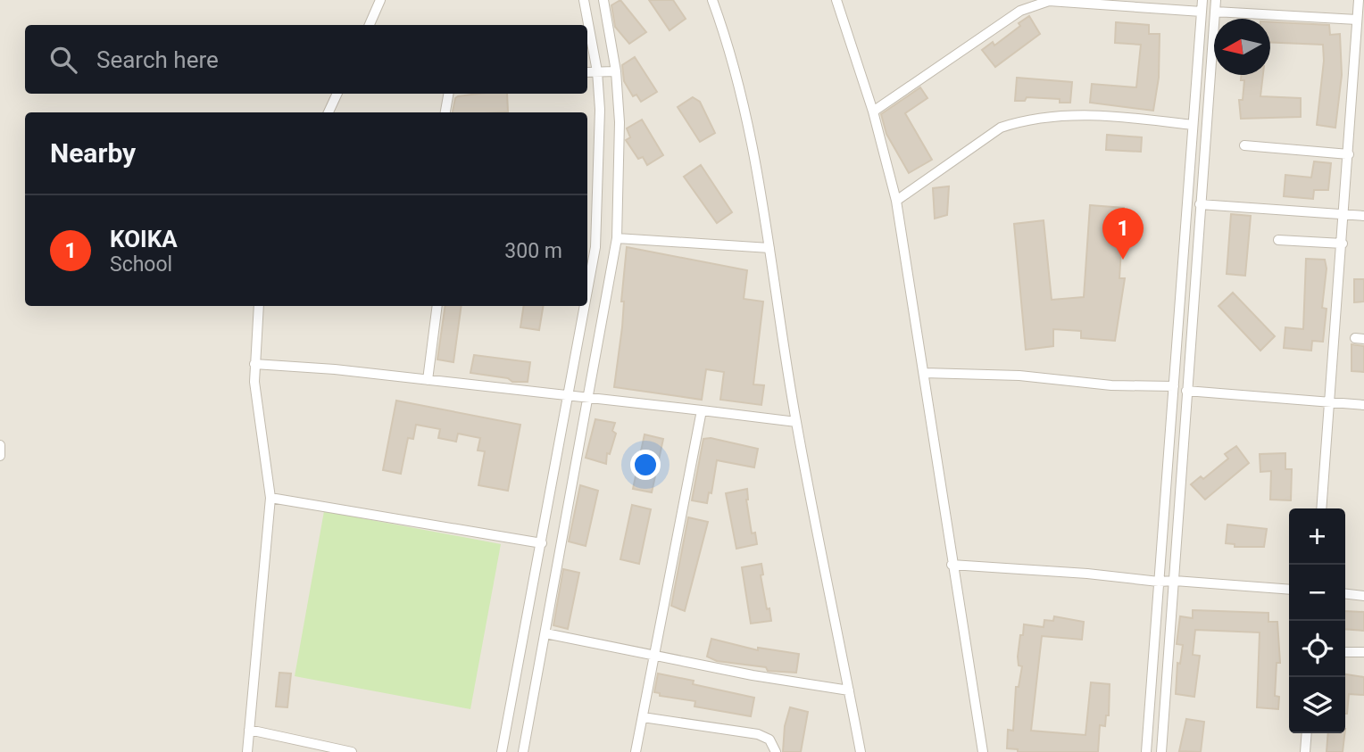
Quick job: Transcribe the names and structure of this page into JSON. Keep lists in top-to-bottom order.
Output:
{
  "north": "left",
  "page": {
    "search": "Search here",
    "heading": "Nearby",
    "list": [
      {
        "mark": "1",
        "name": "KOIKA",
        "note": "School",
        "value": "300 m"
      }
    ],
    "pins": "1",
    "map_buttons": ["+", "−"]
  }
}
